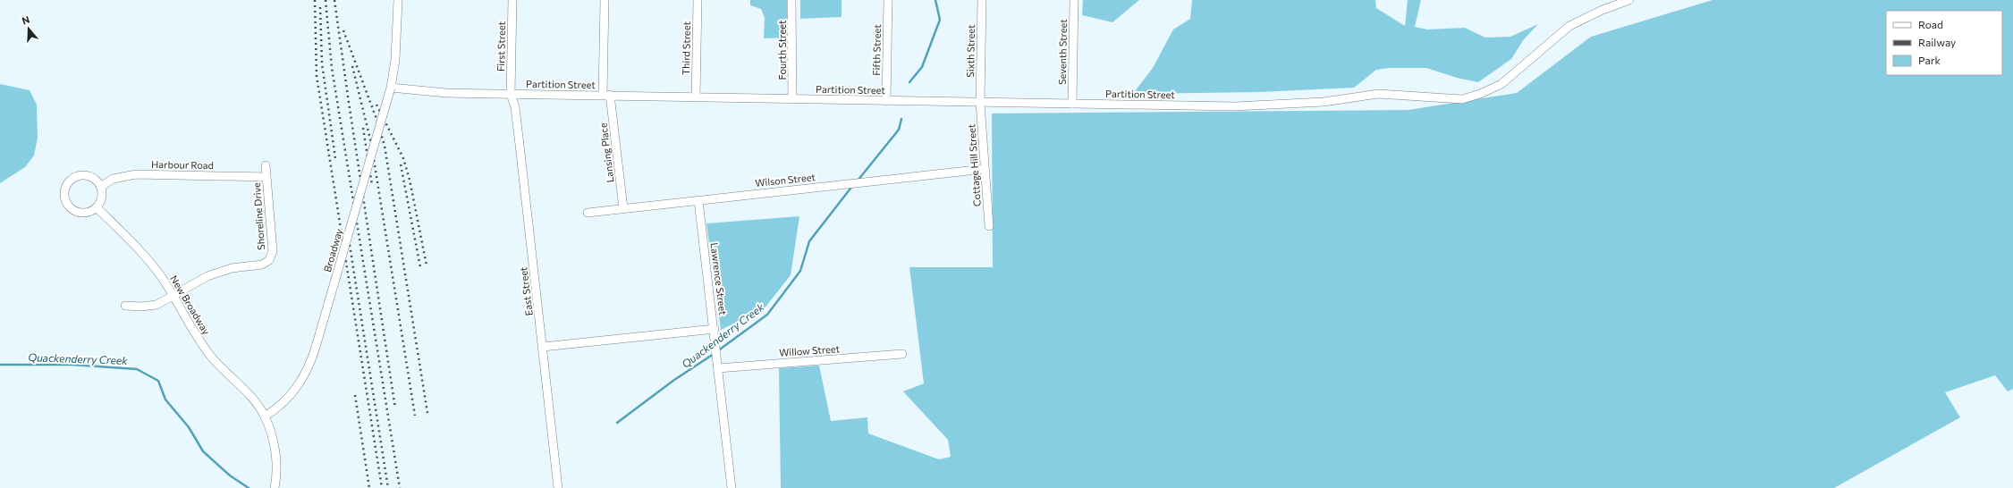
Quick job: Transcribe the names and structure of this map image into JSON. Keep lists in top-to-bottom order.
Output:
{
  "streets": {
    "street": [
      "First Street",
      "Third Street",
      "Fourth Street",
      "Fifth Street",
      "Sixth Street",
      "Seventh Street",
      "Partition Street",
      "Lansing Place",
      "Harbour Road",
      "Cottage Hill Street",
      "Wilson Street",
      "Shoreline Drive",
      "Broadway",
      "Lawrence Street",
      "East Street",
      "New Broadway",
      "Willow Street"
    ]
  },
  "crossings": [
    ["First Street", "Partition Street"],
    ["First Street", "East Street"],
    ["Third Street", "Partition Street"],
    ["Fourth Street", "Partition Street"],
    ["Fifth Street", "Partition Street"],
    ["Sixth Street", "Partition Street"],
    ["Sixth Street", "Cottage Hill Street"],
    ["Seventh Street", "Partition Street"],
    ["Partition Street", "Lansing Place"],
    ["Partition Street", "Cottage Hill Street"],
    ["Partition Street", "Broadway"],
    ["Partition Street", "East Street"],
    ["Lansing Place", "Wilson Street"],
    ["Harbour Road", "Shoreline Drive"],
    ["Harbour Road", "New Broadway"],
    ["Cottage Hill Street", "Wilson Street"],
    ["Wilson Street", "Lawrence Street"],
    ["Shoreline Drive", "New Broadway"],
    ["Broadway", "New Broadway"],
    ["Lawrence Street", "Willow Street"]
  ],
  "water": ["Quackenderry Creek"],
  "legend": ["Road", "Railway", "Park"],
  "north": "top"
}
